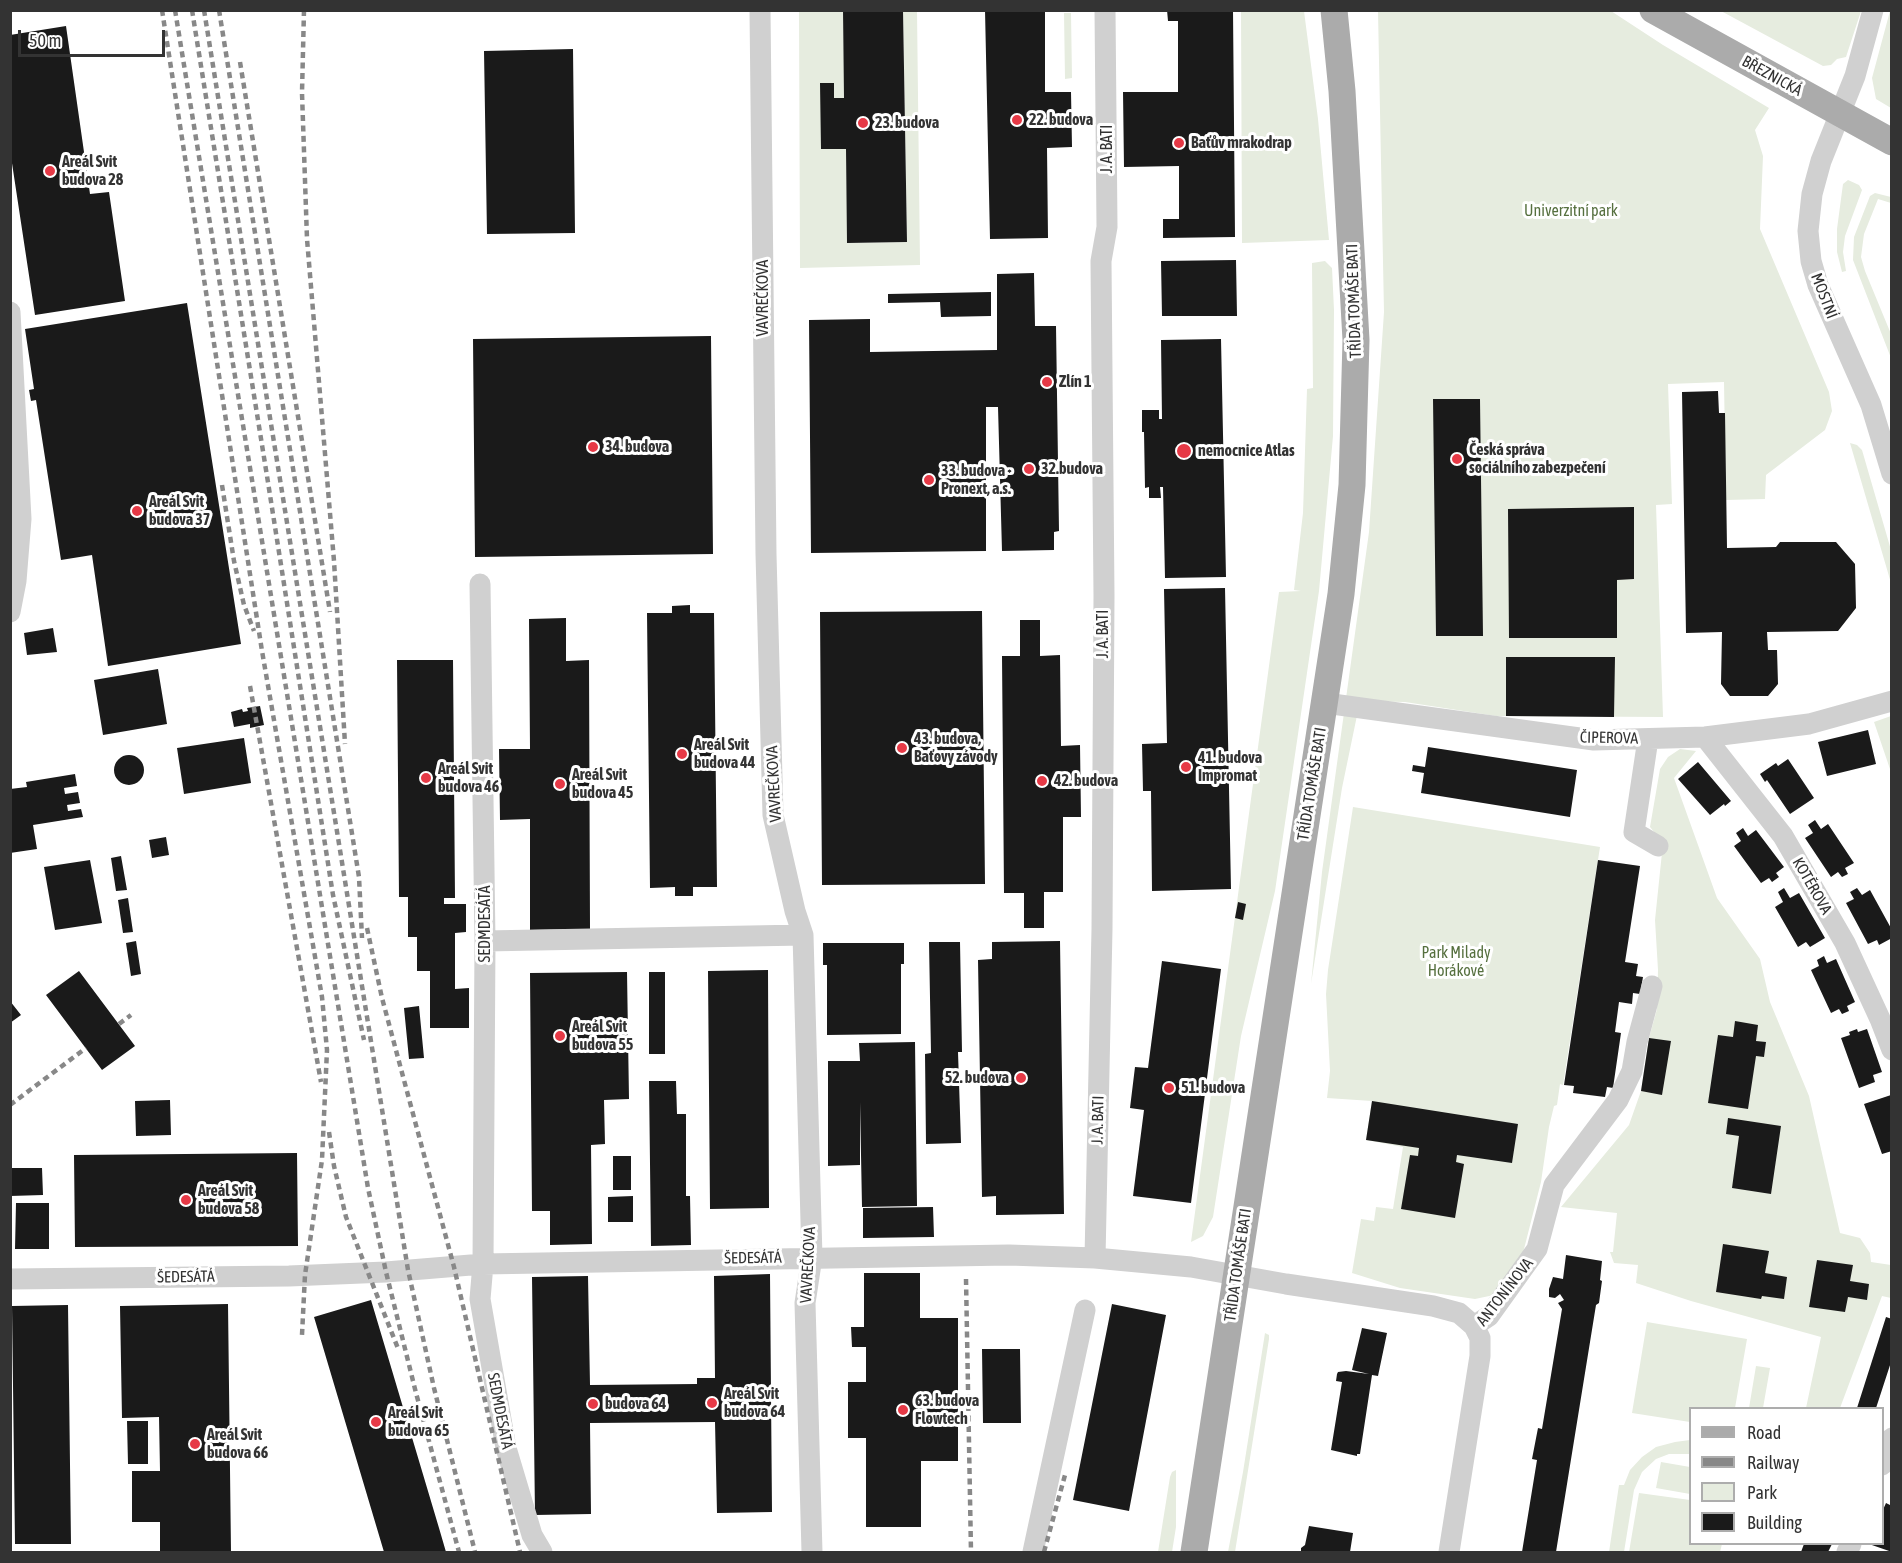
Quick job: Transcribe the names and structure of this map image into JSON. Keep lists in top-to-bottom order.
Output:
{
  "streets": {
    "main road": ["BŘEZNICKÁ", "TŘÍDA TOMÁŠE BATI"],
    "street": [
      "J. A. BATI",
      "MOSTNÍ",
      "VAVREČKOVA",
      "ČIPEROVA",
      "KOTĚROVA",
      "SEDMDESÁTÁ",
      "ŠEDESÁTÁ",
      "ANTONÍNOVA"
    ]
  },
  "crossings": [
    ["BŘEZNICKÁ", "MOSTNÍ"],
    ["J. A. BATI", "ŠEDESÁTÁ"],
    ["VAVREČKOVA", "ŠEDESÁTÁ"],
    ["TŘÍDA TOMÁŠE BATI", "ČIPEROVA"],
    ["TŘÍDA TOMÁŠE BATI", "ŠEDESÁTÁ"],
    ["ČIPEROVA", "KOTĚROVA"],
    ["SEDMDESÁTÁ", "ŠEDESÁTÁ"],
    ["ŠEDESÁTÁ", "ANTONÍNOVA"]
  ],
  "parks": ["Univerzitní park", "Park Milady Horákové"],
  "places": [
    "22. budova",
    "23. budova",
    "Baťův mrakodrap",
    "Areál Svit budova 28",
    "Zlín 1",
    "34. budova",
    "nemocnice Atlas",
    "Česká správa sociálního zabezpečení",
    "32.budova",
    "33. budova - Pronext, a.s.",
    "Areál Svit budova 37",
    "43. budova, Baťovy závody",
    "Areál Svit budova 44",
    "41. budova Impromat",
    "Areál Svit budova 46",
    "42. budova",
    "Areál Svit budova 45",
    "Areál Svit budova 55",
    "52. budova",
    "51. budova",
    "Areál Svit budova 58",
    "Areál Svit budova 64",
    "budova 64",
    "63. budova Flowtech",
    "Areál Svit budova 65",
    "Areál Svit budova 66"
  ],
  "legend": [
    "Road",
    "Railway",
    "Park",
    "Building"
  ],
  "scale_bar": "50 m"
}
